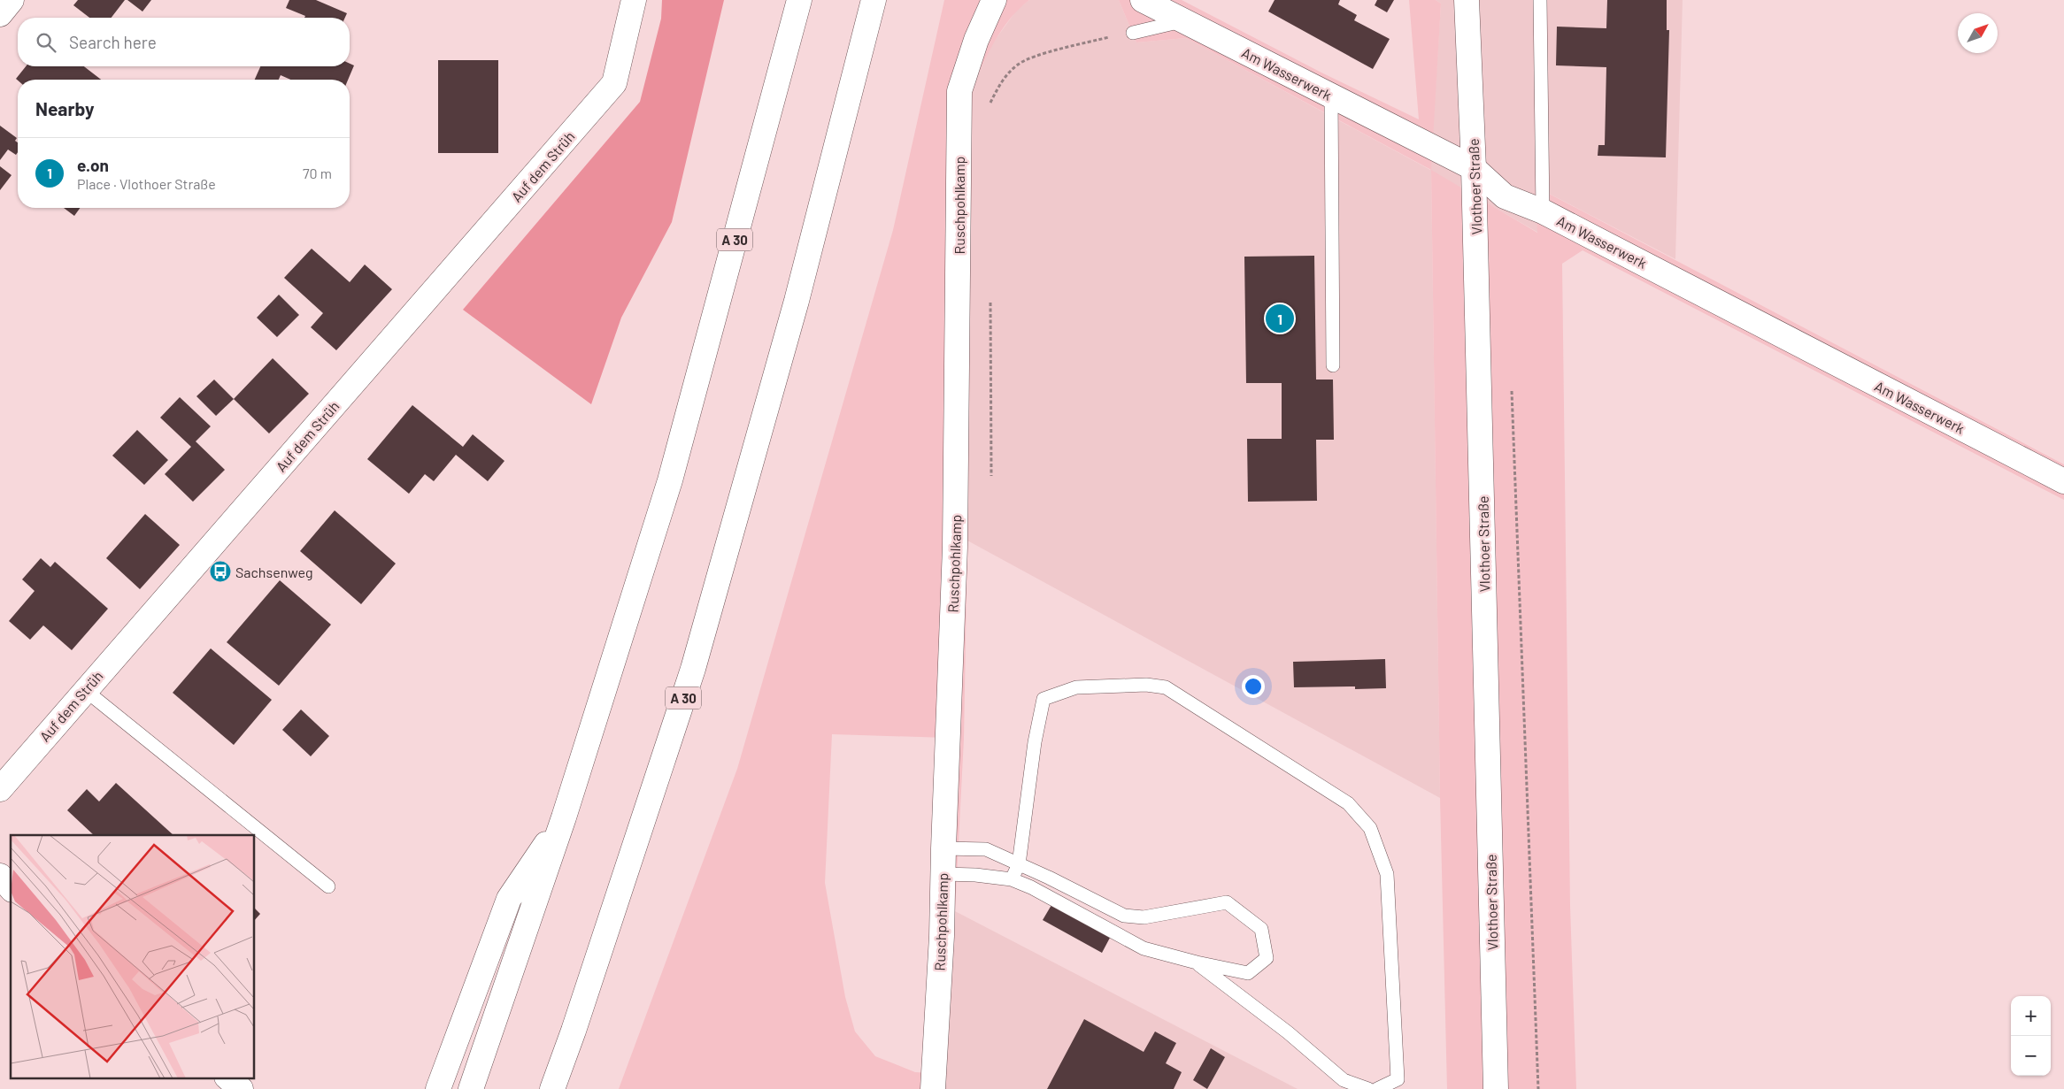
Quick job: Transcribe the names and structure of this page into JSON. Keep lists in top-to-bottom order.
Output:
{
  "streets": {
    "main road": [
      "Am Wasserwerk",
      "Auf dem Strüh",
      "Vlothoer Straße",
      "Ruschpohlkamp",
      "A 30"
    ]
  },
  "crossings": [
    ["Am Wasserwerk", "Vlothoer Straße"]
  ],
  "places": {
    "bus stop": ["Sachsenweg"]
  },
  "north": "top right",
  "page": {
    "search": "Search here",
    "heading": "Nearby",
    "list": [
      {
        "mark": "1",
        "name": "e.on",
        "note": "Place · Vlothoer Straße",
        "value": "70 m"
      }
    ],
    "pins": "1",
    "map_buttons": ["+", "−"]
  }
}
